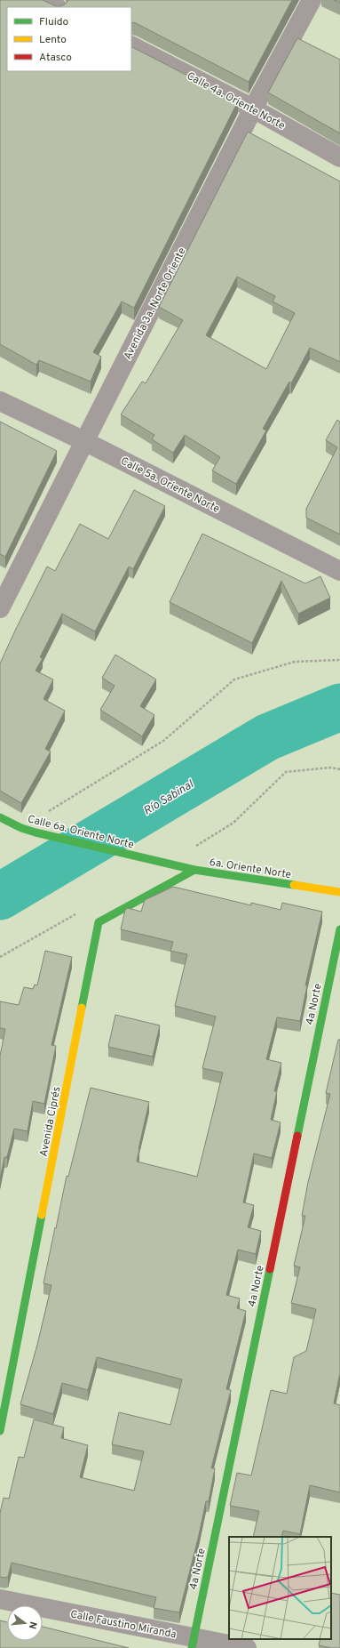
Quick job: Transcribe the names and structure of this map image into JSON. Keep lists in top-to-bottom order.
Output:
{
  "streets": {
    "street": [
      "Calle 4a. Oriente Norte",
      "Avenida 3a. Norte Oriente",
      "Calle 5a. Oriente Norte",
      "Calle 6a. Oriente Norte",
      "6a. Oriente Norte",
      "4a Norte",
      "Avenida Ciprés",
      "Calle Faustino Miranda"
    ]
  },
  "crossings": [
    ["Calle 4a. Oriente Norte", "Avenida 3a. Norte Oriente"],
    ["Avenida 3a. Norte Oriente", "Calle 5a. Oriente Norte"],
    ["Calle 6a. Oriente Norte", "6a. Oriente Norte"],
    ["6a. Oriente Norte", "Avenida Ciprés"],
    ["4a Norte", "Calle Faustino Miranda"]
  ],
  "water": ["Río Sabinal"],
  "legend": ["Fluido", "Lento", "Atasco"],
  "north": "right"
}
